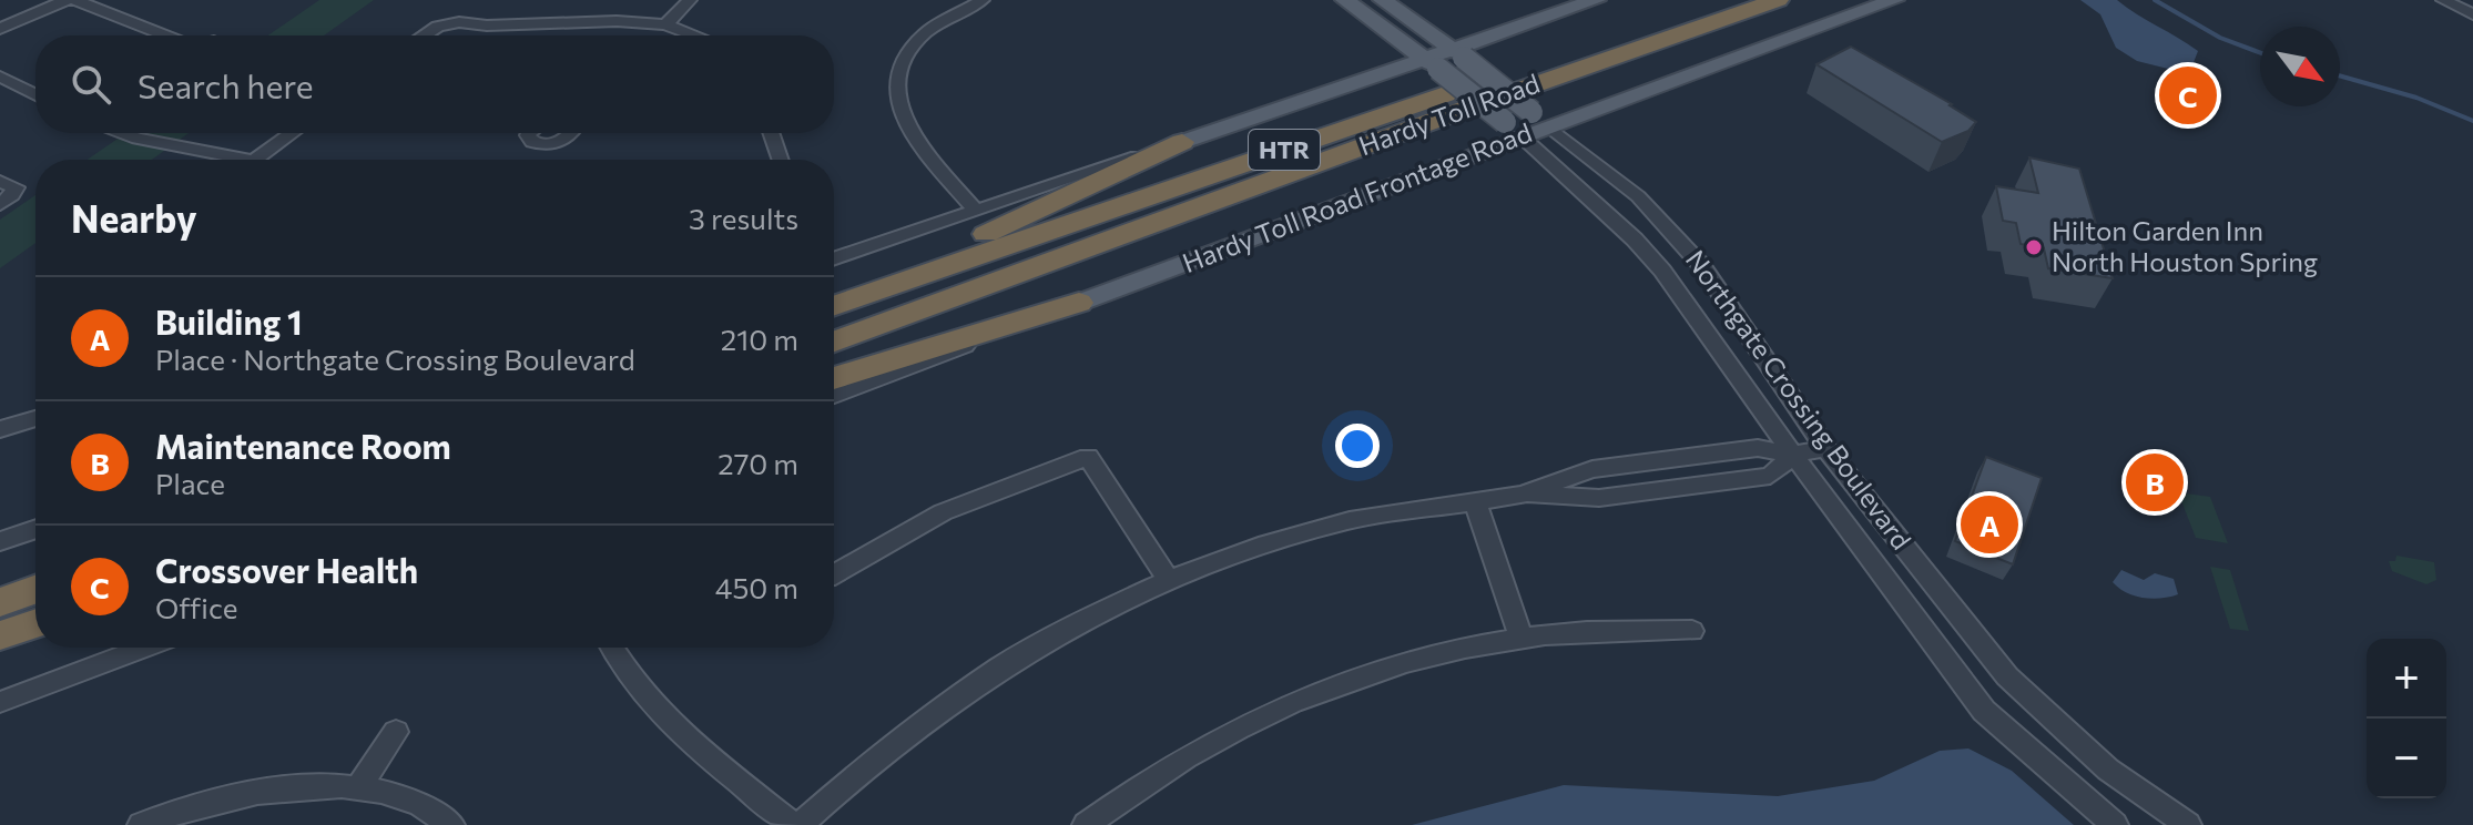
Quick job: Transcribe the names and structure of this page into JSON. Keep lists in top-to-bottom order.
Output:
{
  "streets": {
    "highway": ["Hardy Toll Road", "HTR"],
    "main road": ["Hardy Toll Road Frontage Road", "Northgate Crossing Boulevard"]
  },
  "crossings": [
    ["Hardy Toll Road Frontage Road", "Northgate Crossing Boulevard"]
  ],
  "places": ["Hilton Garden Inn North Houston Spring"],
  "north": "bottom right",
  "page": {
    "search": "Search here",
    "pins": ["C", "B", "A"],
    "heading": ["Nearby", "3 results"],
    "list": [
      {
        "mark": "A",
        "name": "Building 1",
        "note": "Place · Northgate Crossing Boulevard",
        "value": "210 m"
      },
      {
        "mark": "B",
        "name": "Maintenance Room",
        "note": "Place",
        "value": "270 m"
      },
      {
        "mark": "C",
        "name": "Crossover Health",
        "note": "Office",
        "value": "450 m"
      }
    ],
    "map_buttons": ["+", "−"]
  }
}
